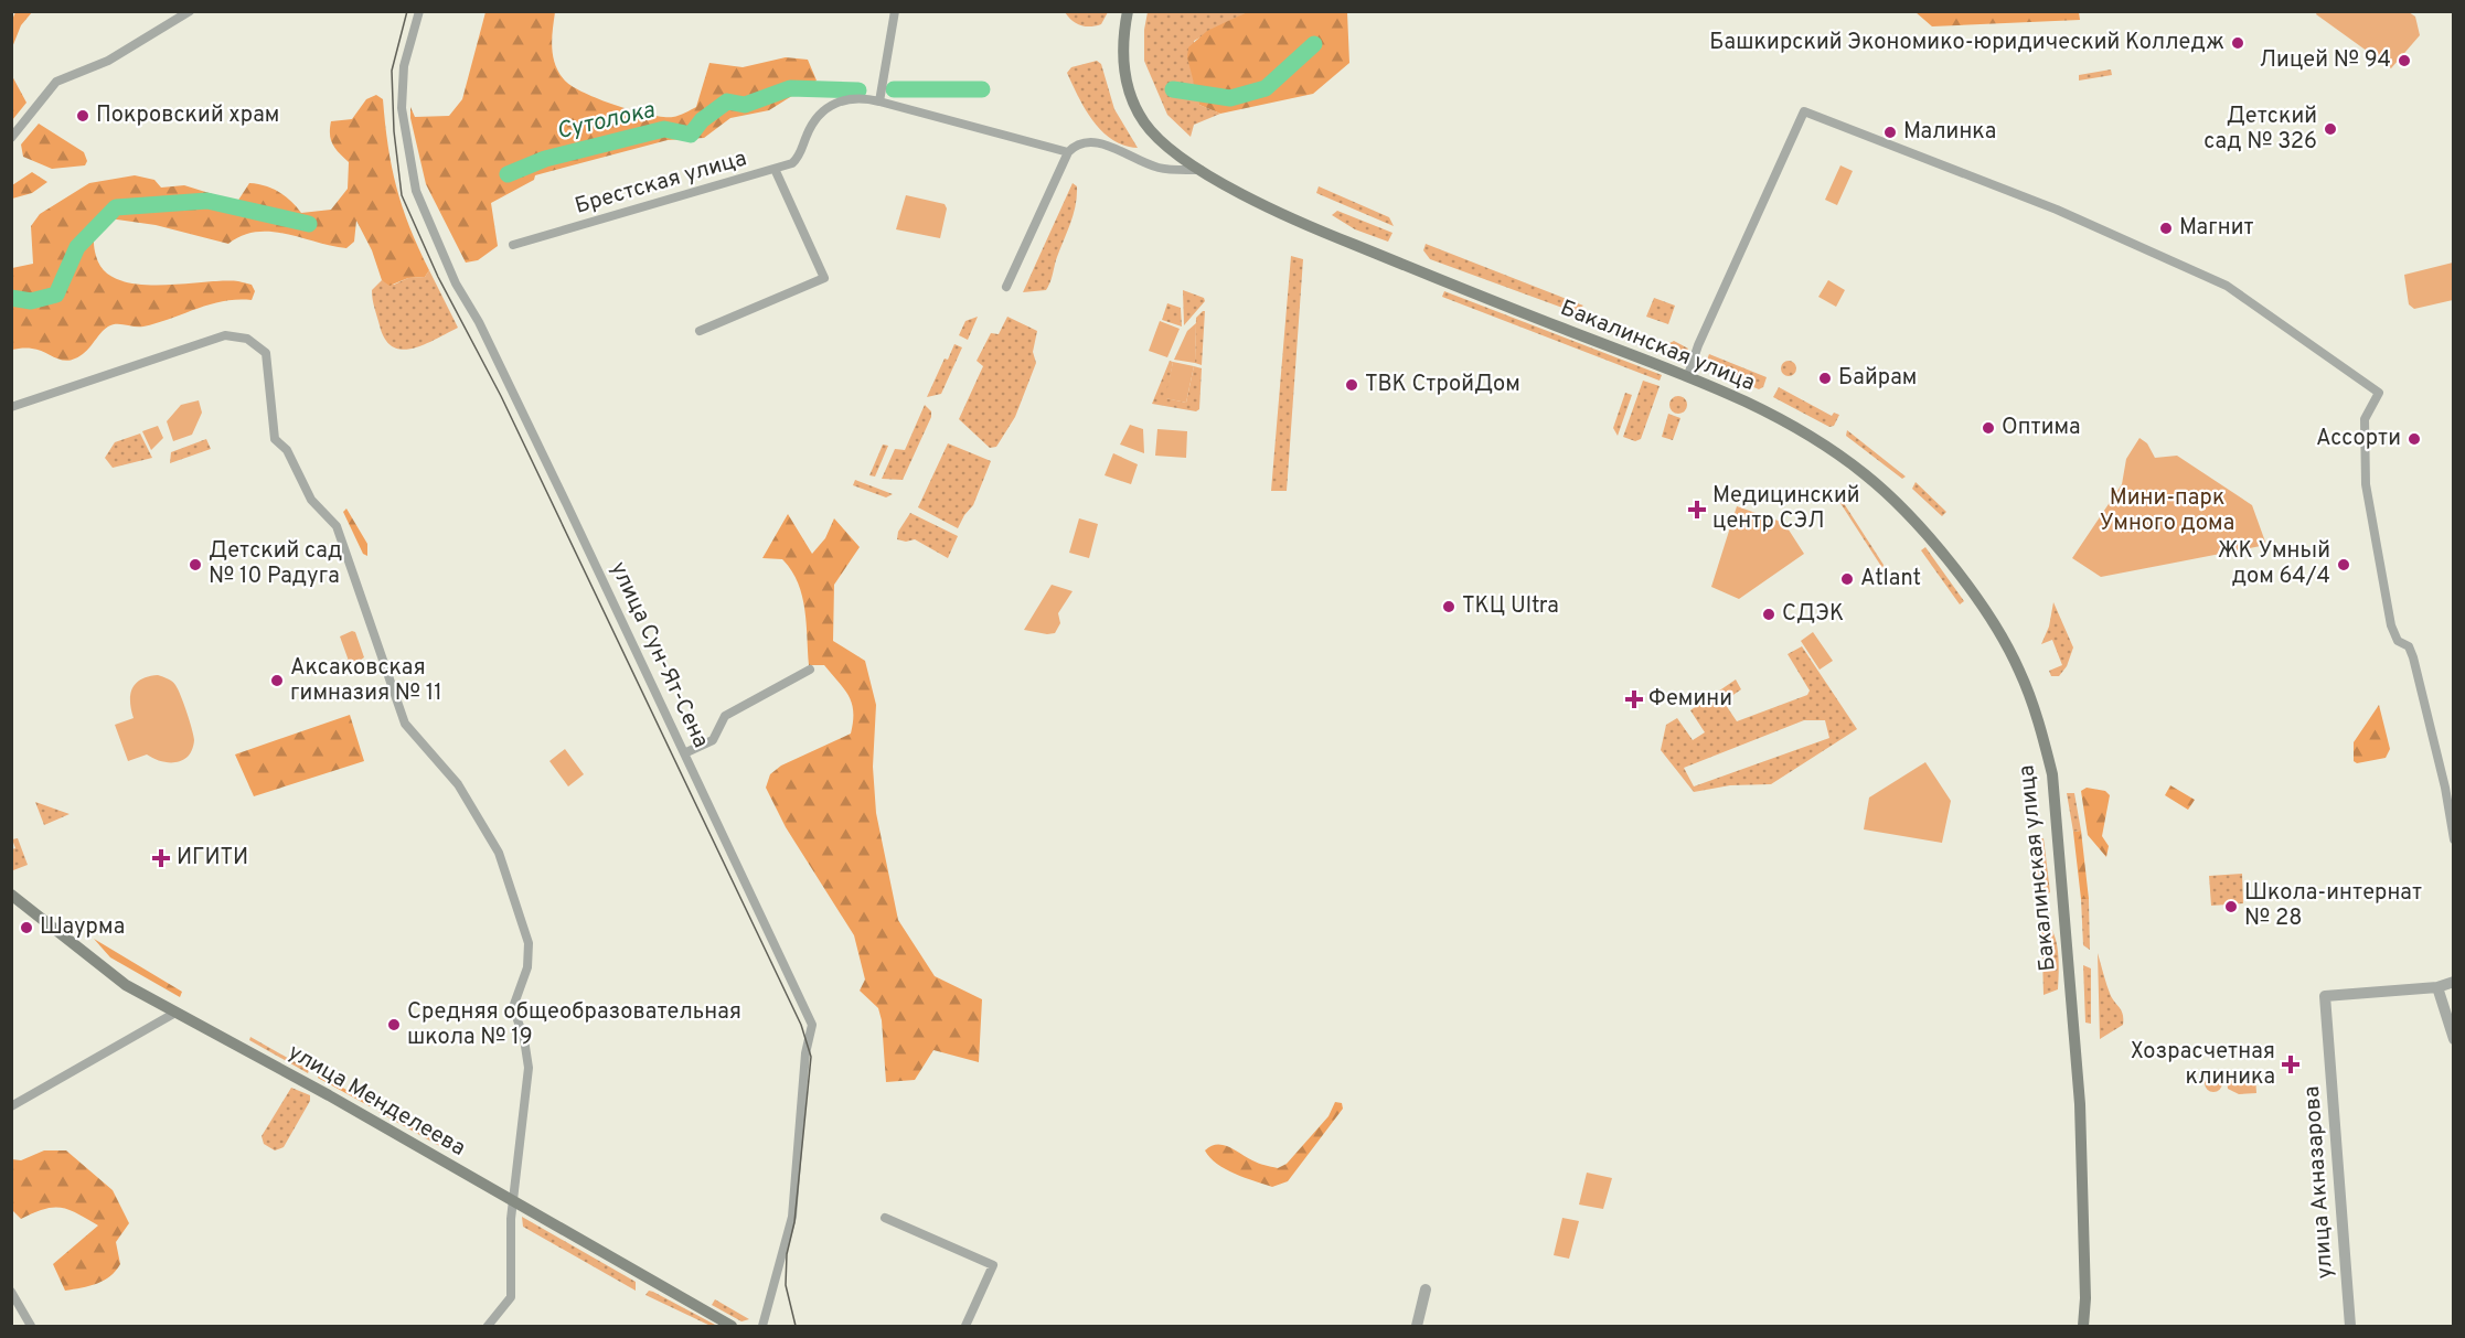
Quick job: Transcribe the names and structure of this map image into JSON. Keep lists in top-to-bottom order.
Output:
{
  "streets": {
    "main road": ["Бакалинская улица", "улица Менделеева"],
    "street": ["Брестская улица", "улица Сун-Ят-Сена", "улица Акназарова"]
  },
  "water": ["Сутолока"],
  "parks": ["Мини-парк Умного дома"],
  "places": {
    "other": [
      "Башкирский Экономико-юридический Колледж",
      "Лицей № 94",
      "Покровский храм",
      "Детский сад № 326",
      "Малинка",
      "Магнит",
      "Байрам",
      "ТВК СтройДом",
      "Оптима",
      "Ассорти",
      "Детский сад № 10 Радуга",
      "ЖК Умный дом 64/4",
      "Atlant",
      "ТКЦ Ultra",
      "СДЭК",
      "Аксаковская гимназия № 11",
      "Школа-интернат № 28",
      "Шаурма",
      "Средняя общеобразовательная школа № 19"
    ],
    "health": [
      "Медицинский центр СЭЛ",
      "Фемини",
      "ИГИТИ",
      "Хозрасчетная клиника"
    ]
  }
}
